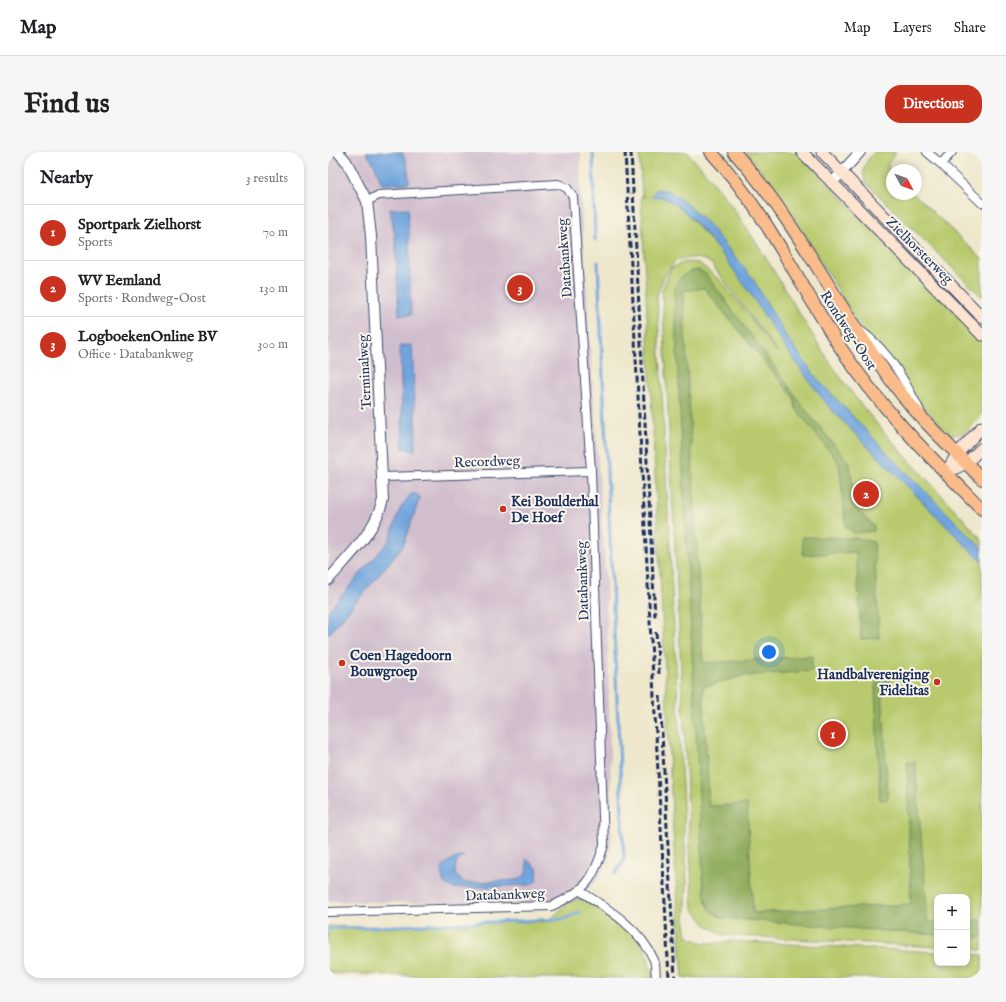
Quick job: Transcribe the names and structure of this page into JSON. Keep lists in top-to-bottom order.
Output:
{
  "streets": {
    "main road": ["Zielhorsterweg", "Rondweg-Oost"],
    "street": ["Databankweg", "Terminalweg", "Recordweg"]
  },
  "crossings": [
    ["Databankweg", "Terminalweg"],
    ["Databankweg", "Recordweg"],
    ["Terminalweg", "Recordweg"]
  ],
  "places": ["Kei Boulderhal De Hoef", "Coen Hagedoorn Bouwgroep", "Handbalvereniging Fidelitas"],
  "north": "bottom right",
  "page": {
    "header": "Map",
    "nav": ["Map", "Layers", "Share"],
    "buttons": "Directions",
    "title": "Find us",
    "heading": ["Nearby", "3 results"],
    "list": [
      {
        "mark": "1",
        "name": "Sportpark Zielhorst",
        "note": "Sports",
        "value": "70 m"
      },
      {
        "mark": "2",
        "name": "WV Eemland",
        "note": "Sports · Rondweg-Oost",
        "value": "130 m"
      },
      {
        "mark": "3",
        "name": "LogboekenOnline BV",
        "note": "Office · Databankweg",
        "value": "300 m"
      }
    ],
    "pins": ["3", "2", "1"],
    "map_buttons": ["+", "−"]
  }
}
